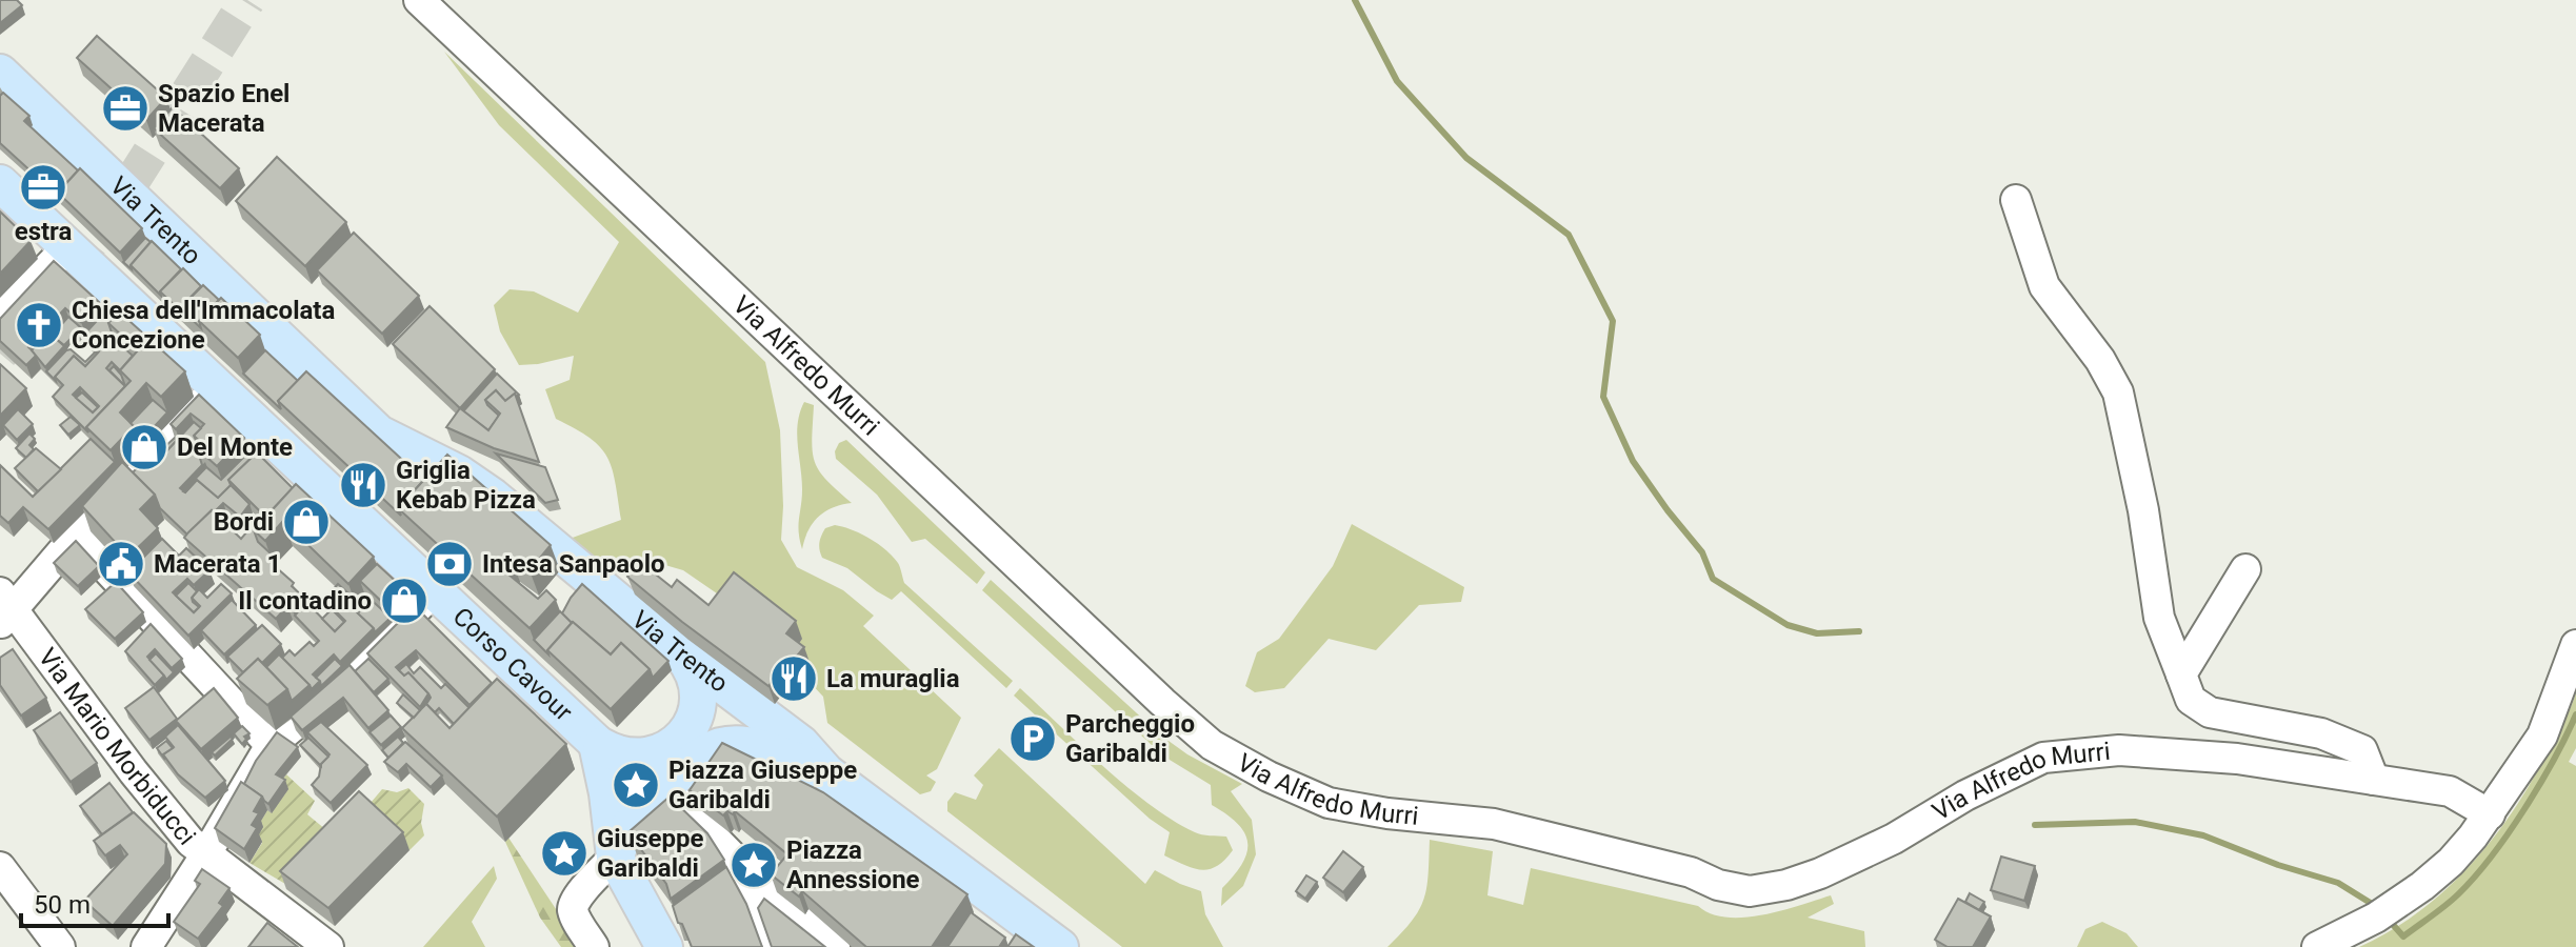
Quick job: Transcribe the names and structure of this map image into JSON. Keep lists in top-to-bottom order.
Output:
{
  "streets": {
    "main road": ["Via Trento", "Corso Cavour"],
    "street": ["Via Alfredo Murri", "Via Mario Morbiducci"]
  },
  "places": {
    "office": ["Spazio Enel Macerata", "estra"],
    "church": ["Chiesa dell'Immacolata Concezione"],
    "shop": ["Del Monte", "Bordi", "Il contadino"],
    "restaurant": ["Griglia Kebab Pizza", "La muraglia"],
    "public building": ["Macerata 1"],
    "bank": ["Intesa Sanpaolo"],
    "parking": ["Parcheggio Garibaldi"],
    "place": ["Piazza Giuseppe Garibaldi", "Giuseppe Garibaldi", "Piazza Annessione"]
  },
  "scale_bar": "50 m"
}
